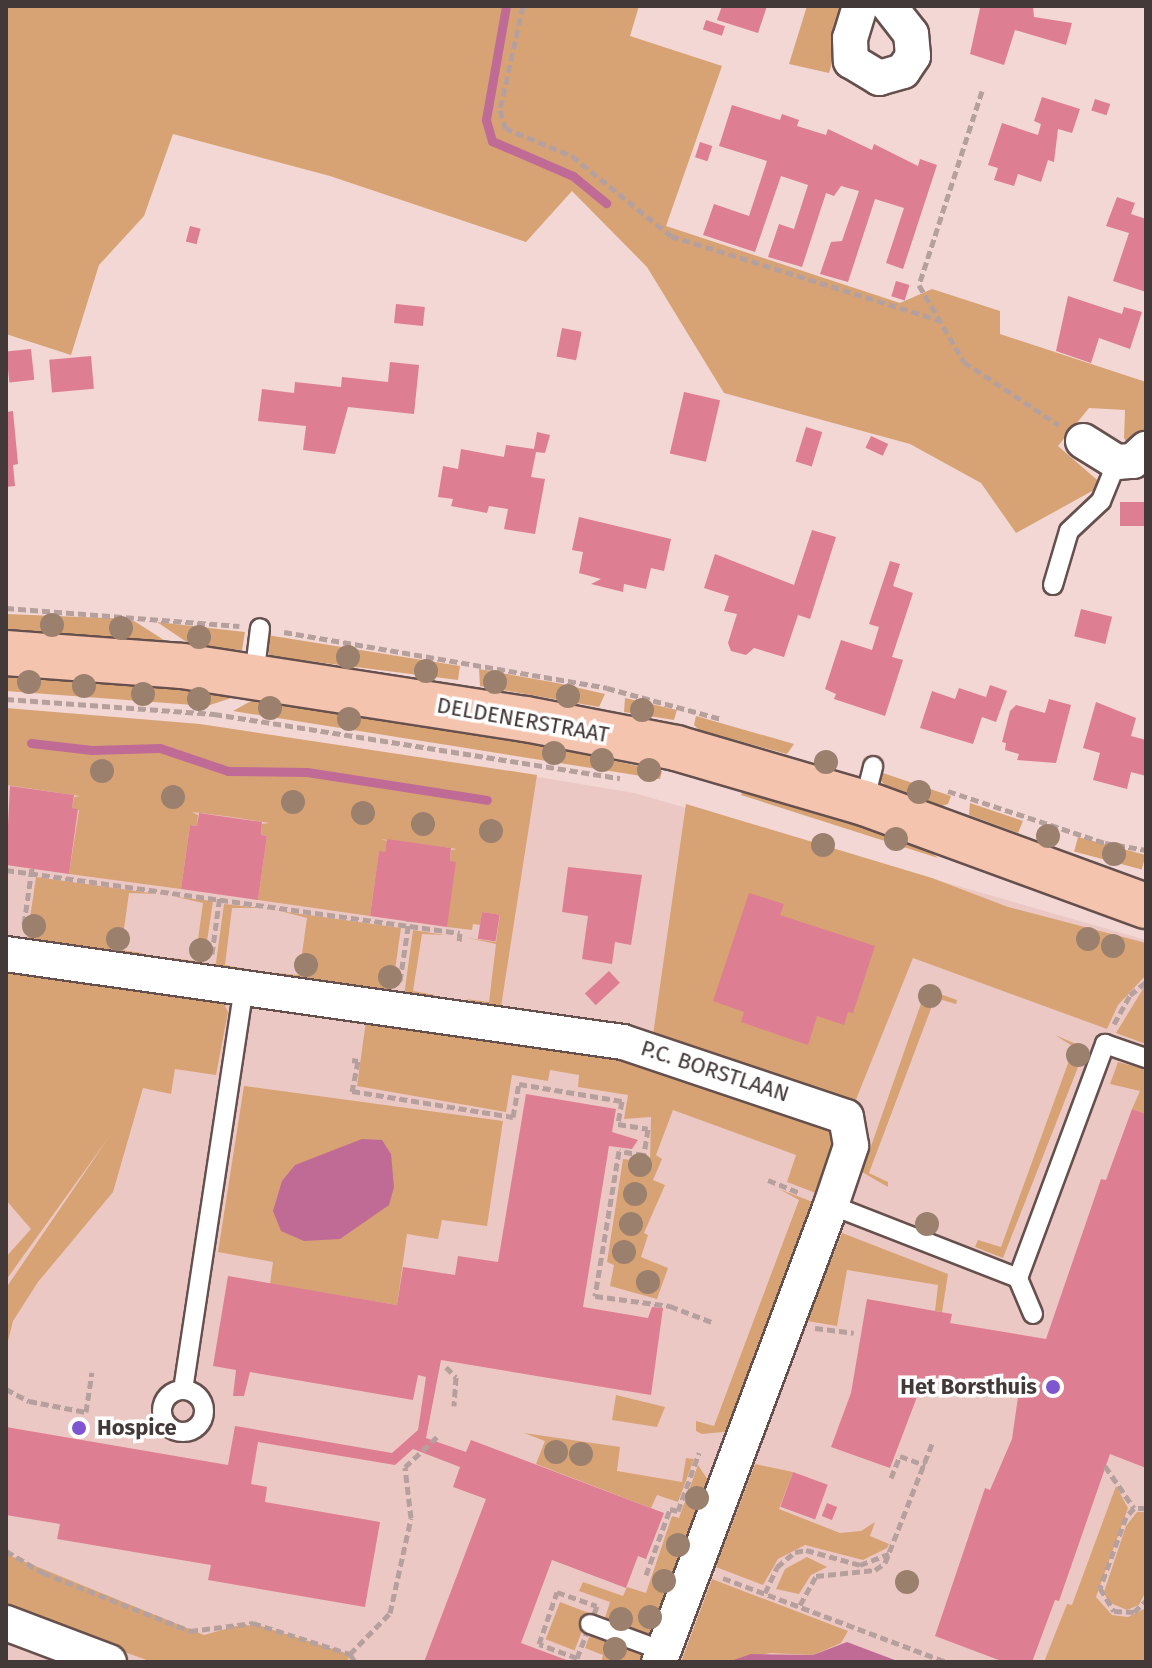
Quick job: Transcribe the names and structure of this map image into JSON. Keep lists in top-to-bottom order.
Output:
{
  "streets": {
    "main road": ["DELDENERSTRAAT"],
    "street": ["P.C. BORSTLAAN"]
  },
  "places": ["Het Borsthuis", "Hospice"]
}
